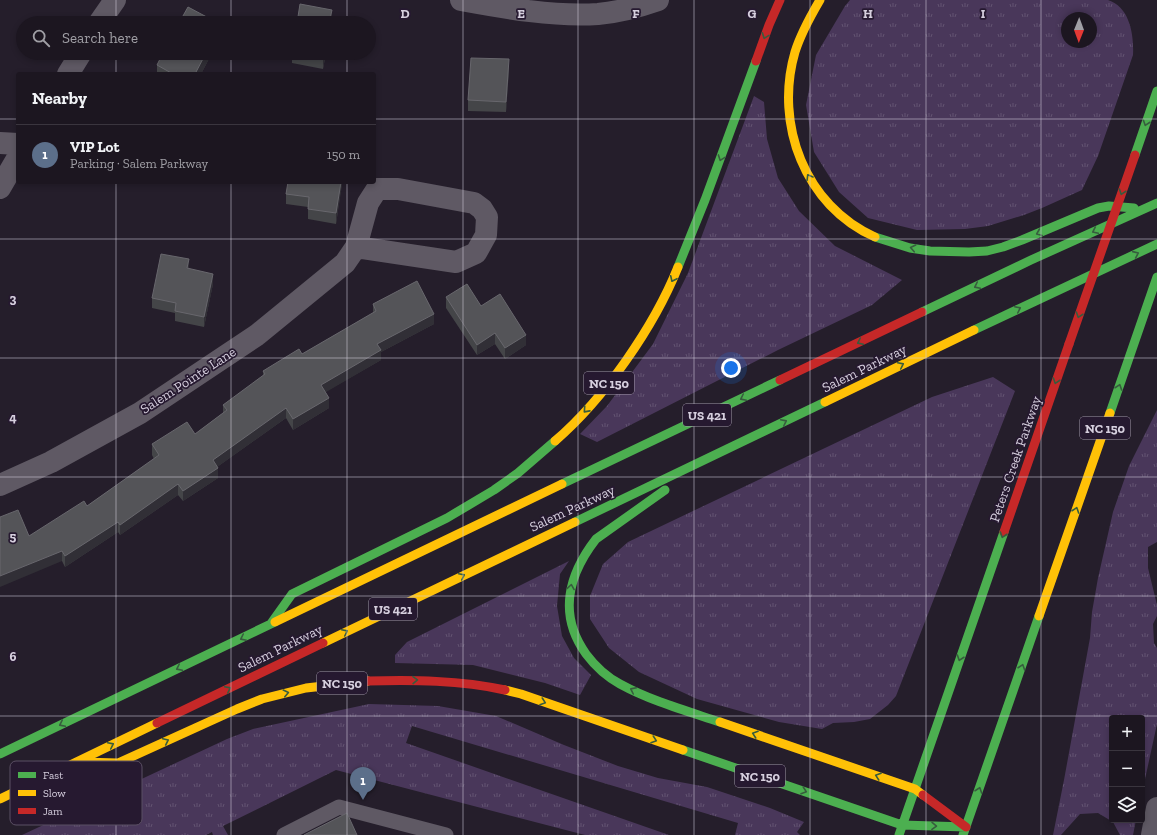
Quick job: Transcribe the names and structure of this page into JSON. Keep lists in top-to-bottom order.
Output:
{
  "streets": {
    "main road": [
      "Salem Parkway",
      "NC 150",
      "US 421",
      "Peters Creek Parkway"
    ],
    "street": ["Salem Pointe Lane"]
  },
  "crossings": [
    ["Salem Parkway", "NC 150"],
    ["NC 150", "Peters Creek Parkway"]
  ],
  "legend": ["Fast", "Slow", "Jam"],
  "north": "bottom",
  "page": {
    "search": "Search here",
    "heading": "Nearby",
    "list": [
      {
        "mark": "1",
        "name": "VIP Lot",
        "note": "Parking · Salem Parkway",
        "value": "150 m"
      }
    ],
    "map_buttons": ["+", "−"],
    "pins": "1"
  },
  "grid": {
    "columns": [
      "D",
      "E",
      "F",
      "G",
      "H",
      "I"
    ],
    "rows": [
      "3",
      "4",
      "5",
      "6"
    ]
  }
}
